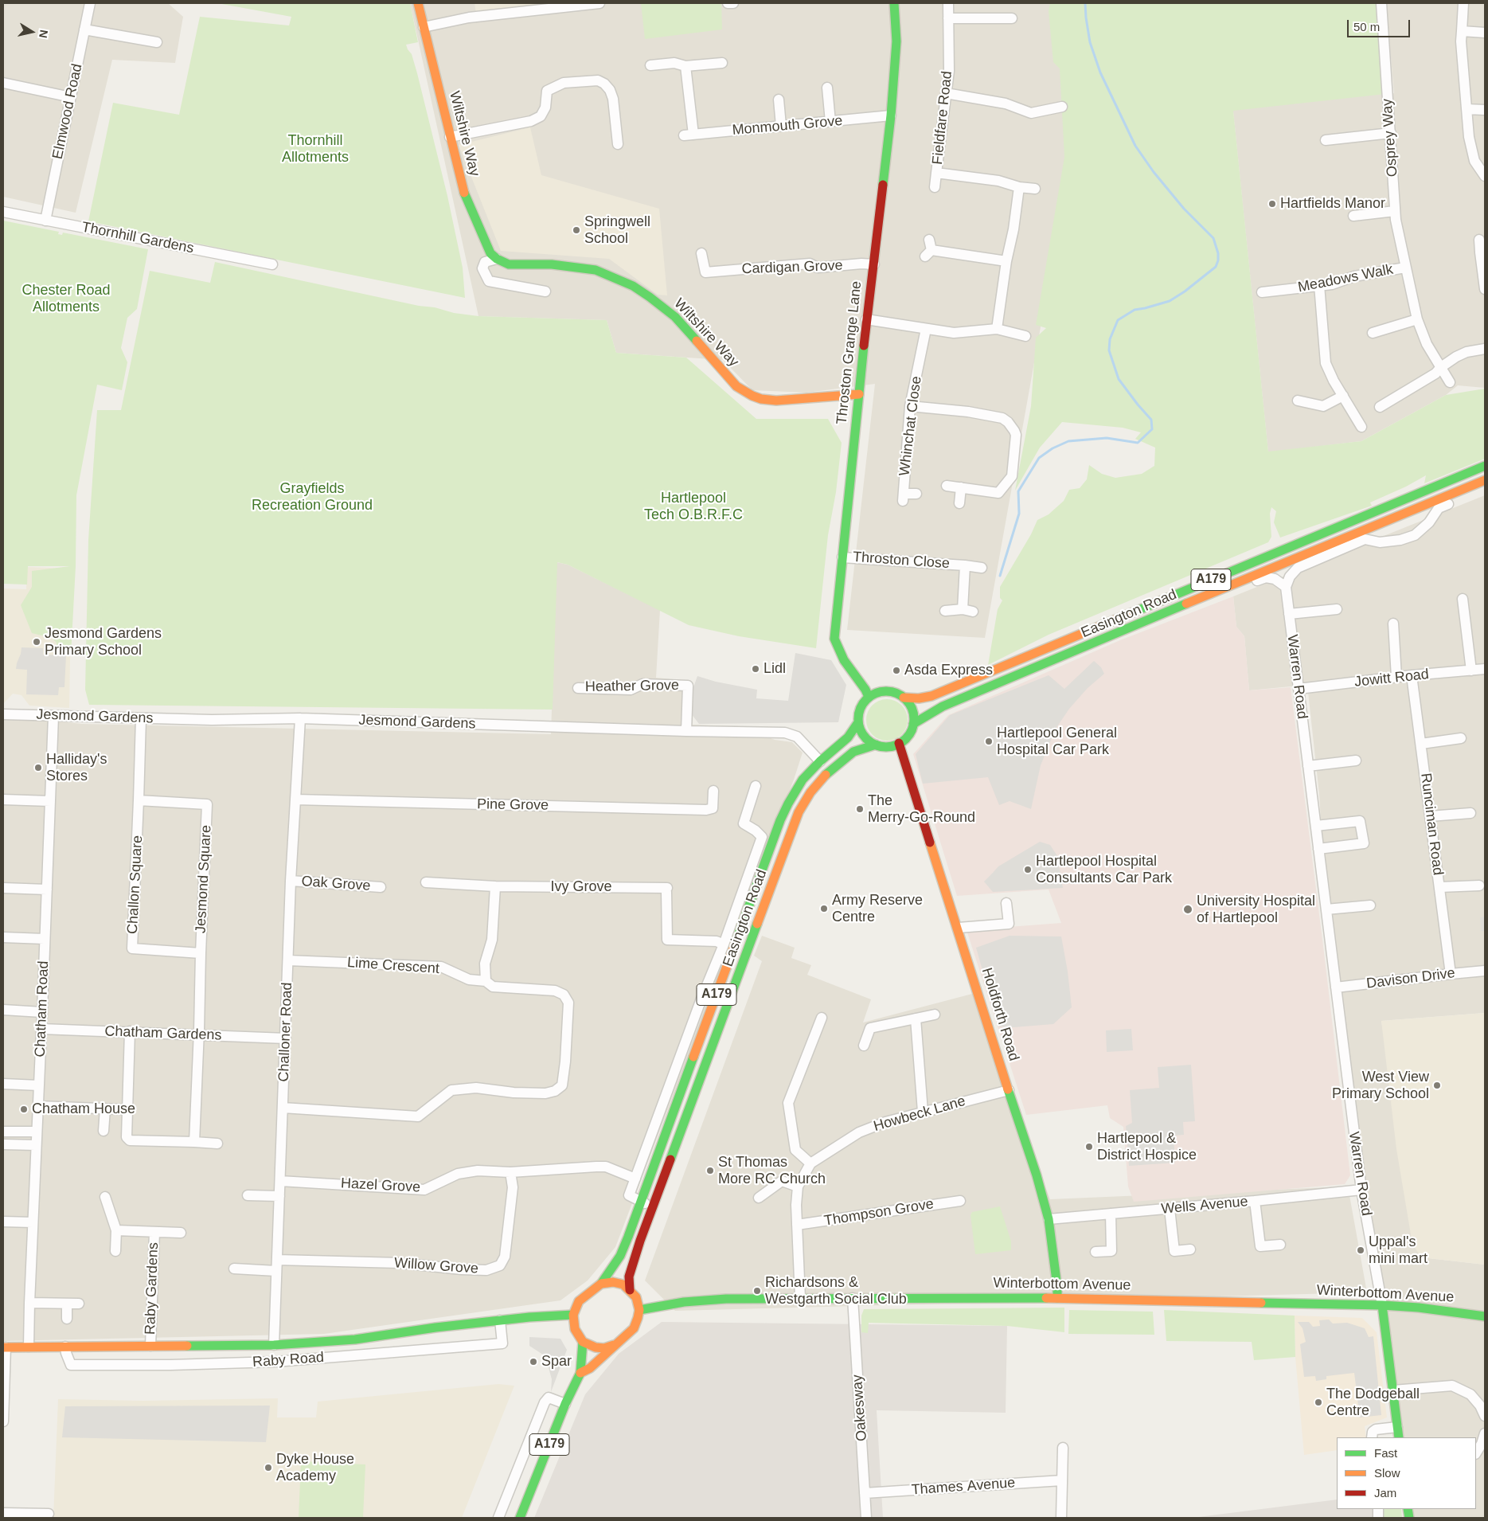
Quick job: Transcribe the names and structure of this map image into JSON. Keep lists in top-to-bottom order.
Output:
{
  "streets": {
    "main road": [
      "Wiltshire Way",
      "Throston Grange Lane",
      "A179",
      "Easington Road",
      "Warren Road",
      "Holdforth Road",
      "Winterbottom Avenue",
      "Raby Road"
    ],
    "street": [
      "Elmwood Road",
      "Fieldfare Road",
      "Monmouth Grove",
      "Osprey Way",
      "Thornhill Gardens",
      "Cardigan Grove",
      "Meadows Walk",
      "Whinchat Close",
      "Throston Close",
      "Jowitt Road",
      "Heather Grove",
      "Jesmond Gardens",
      "Pine Grove",
      "Runciman Road",
      "Jesmond Square",
      "Oak Grove",
      "Challon Square",
      "Ivy Grove",
      "Lime Crescent",
      "Davison Drive",
      "Chatham Road",
      "Challoner Road",
      "Chatham Gardens",
      "Howbeck Lane",
      "Hazel Grove",
      "Wells Avenue",
      "Thompson Grove",
      "Willow Grove",
      "Raby Gardens",
      "Oakesway",
      "Thames Avenue"
    ]
  },
  "crossings": [
    ["Elmwood Road", "Thornhill Gardens"],
    ["Monmouth Grove", "Throston Grange Lane"],
    ["Wiltshire Way", "Throston Grange Lane"],
    ["Osprey Way", "Meadows Walk"],
    ["Cardigan Grove", "Throston Grange Lane"],
    ["Throston Grange Lane", "Throston Close"],
    ["Throston Grange Lane", "Easington Road"],
    ["Throston Grange Lane", "Holdforth Road"],
    ["A179", "Easington Road"],
    ["A179", "Winterbottom Avenue"],
    ["A179", "Raby Road"],
    ["Easington Road", "Jesmond Gardens"],
    ["Easington Road", "Ivy Grove"],
    ["Easington Road", "Holdforth Road"],
    ["Easington Road", "Hazel Grove"],
    ["Easington Road", "Winterbottom Avenue"],
    ["Easington Road", "Raby Road"],
    ["Warren Road", "Jowitt Road"],
    ["Warren Road", "Davison Drive"],
    ["Warren Road", "Wells Avenue"],
    ["Warren Road", "Winterbottom Avenue"],
    ["Jowitt Road", "Runciman Road"],
    ["Heather Grove", "Jesmond Gardens"],
    ["Jesmond Gardens", "Challon Square"],
    ["Jesmond Gardens", "Chatham Road"],
    ["Jesmond Gardens", "Challoner Road"],
    ["Pine Grove", "Challoner Road"],
    ["Runciman Road", "Davison Drive"],
    ["Jesmond Square", "Challon Square"],
    ["Oak Grove", "Challoner Road"],
    ["Lime Crescent", "Challoner Road"],
    ["Chatham Road", "Chatham Gardens"],
    ["Chatham Road", "Raby Road"],
    ["Holdforth Road", "Howbeck Lane"],
    ["Holdforth Road", "Wells Avenue"],
    ["Holdforth Road", "Winterbottom Avenue"],
    ["Challoner Road", "Chatham Gardens"],
    ["Challoner Road", "Hazel Grove"],
    ["Challoner Road", "Willow Grove"],
    ["Challoner Road", "Raby Road"],
    ["Howbeck Lane", "Thompson Grove"],
    ["Howbeck Lane", "Winterbottom Avenue"],
    ["Hazel Grove", "Willow Grove"],
    ["Winterbottom Avenue", "Raby Road"],
    ["Winterbottom Avenue", "Oakesway"],
    ["Raby Gardens", "Raby Road"],
    ["Oakesway", "Thames Avenue"]
  ],
  "parks": [
    "Thornhill Allotments",
    "Chester Road Allotments",
    "Grayfields Recreation Ground",
    "Hartlepool Tech O.B.R.F.C"
  ],
  "places": [
    "Hartfields Manor",
    "Springwell School",
    "Jesmond Gardens Primary School",
    "Lidl",
    "Asda Express",
    "Hartlepool General Hospital Car Park",
    "Halliday's Stores",
    "The Merry-Go-Round",
    "Hartlepool Hospital Consultants Car Park",
    "Army Reserve Centre",
    "University Hospital of Hartlepool",
    "West View Primary School",
    "Chatham House",
    "Hartlepool & District Hospice",
    "St Thomas More RC Church",
    "Uppal's mini mart",
    "Richardsons & Westgarth Social Club",
    "Spar",
    "The Dodgeball Centre",
    "Dyke House Academy"
  ],
  "legend": ["Fast", "Slow", "Jam"],
  "scale_bar": "50 m",
  "north": "right"
}
